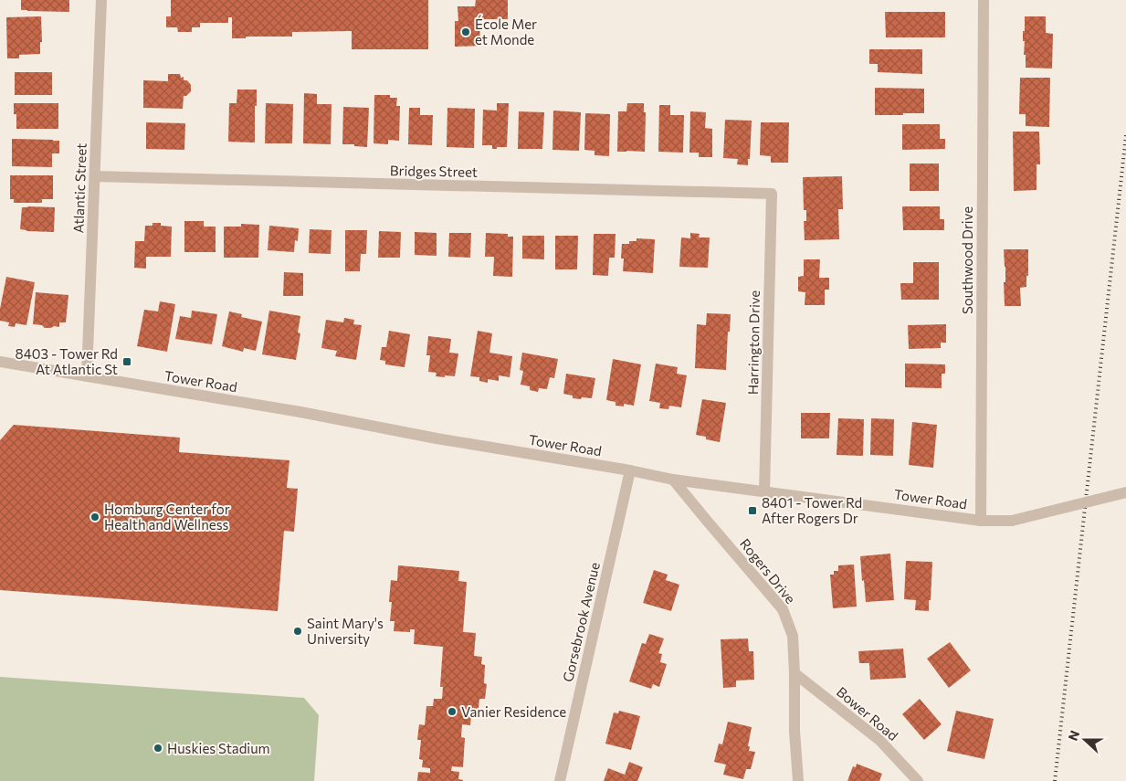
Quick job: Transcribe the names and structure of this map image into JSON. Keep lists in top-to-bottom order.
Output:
{
  "streets": {
    "street": [
      "Bridges Street",
      "Atlantic Street",
      "Southwood Drive",
      "Harrington Drive",
      "Tower Road",
      "Rogers Drive",
      "Gorsebrook Avenue",
      "Bower Road"
    ]
  },
  "crossings": [
    ["Bridges Street", "Atlantic Street"],
    ["Bridges Street", "Harrington Drive"],
    ["Atlantic Street", "Tower Road"],
    ["Southwood Drive", "Tower Road"],
    ["Harrington Drive", "Tower Road"],
    ["Tower Road", "Rogers Drive"],
    ["Tower Road", "Gorsebrook Avenue"],
    ["Rogers Drive", "Bower Road"]
  ],
  "places": {
    "other": [
      "École Mer et Monde",
      "Homburg Center for Health and Wellness",
      "Saint Mary's University",
      "Vanier Residence",
      "Huskies Stadium"
    ],
    "transit": ["8403 - Tower Rd At Atlantic St", "8401 - Tower Rd After Rogers Dr"]
  },
  "north": "left"
}
